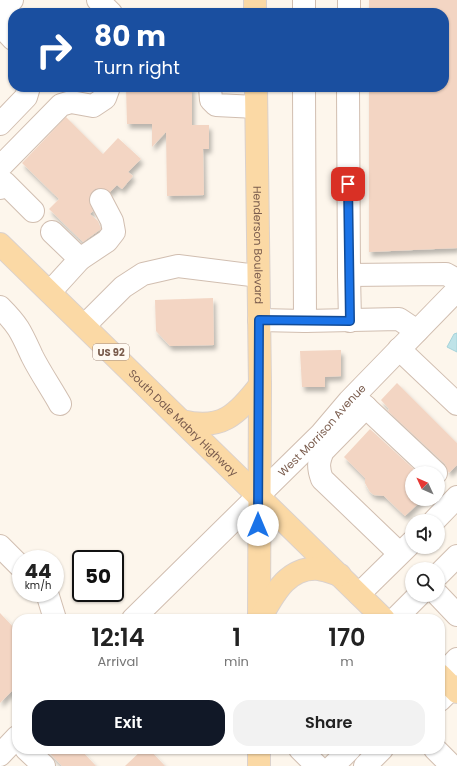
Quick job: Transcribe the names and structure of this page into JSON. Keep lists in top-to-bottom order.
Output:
{
  "streets": {
    "main road": ["Henderson Boulevard", "US 92", "South Dale Mabry Highway"],
    "street": ["West Morrison Avenue"]
  },
  "crossings": [
    ["Henderson Boulevard", "South Dale Mabry Highway"],
    ["Henderson Boulevard", "West Morrison Avenue"],
    ["South Dale Mabry Highway", "West Morrison Avenue"]
  ],
  "north": "top left",
  "page": {
    "turn": ["80 m", "Turn right"],
    "speed": "44 km/h",
    "limit": "50",
    "eta": [
      "12:14",
      "Arrival",
      "1",
      "min",
      "170",
      "m"
    ],
    "buttons": ["Exit", "Share"]
  }
}
